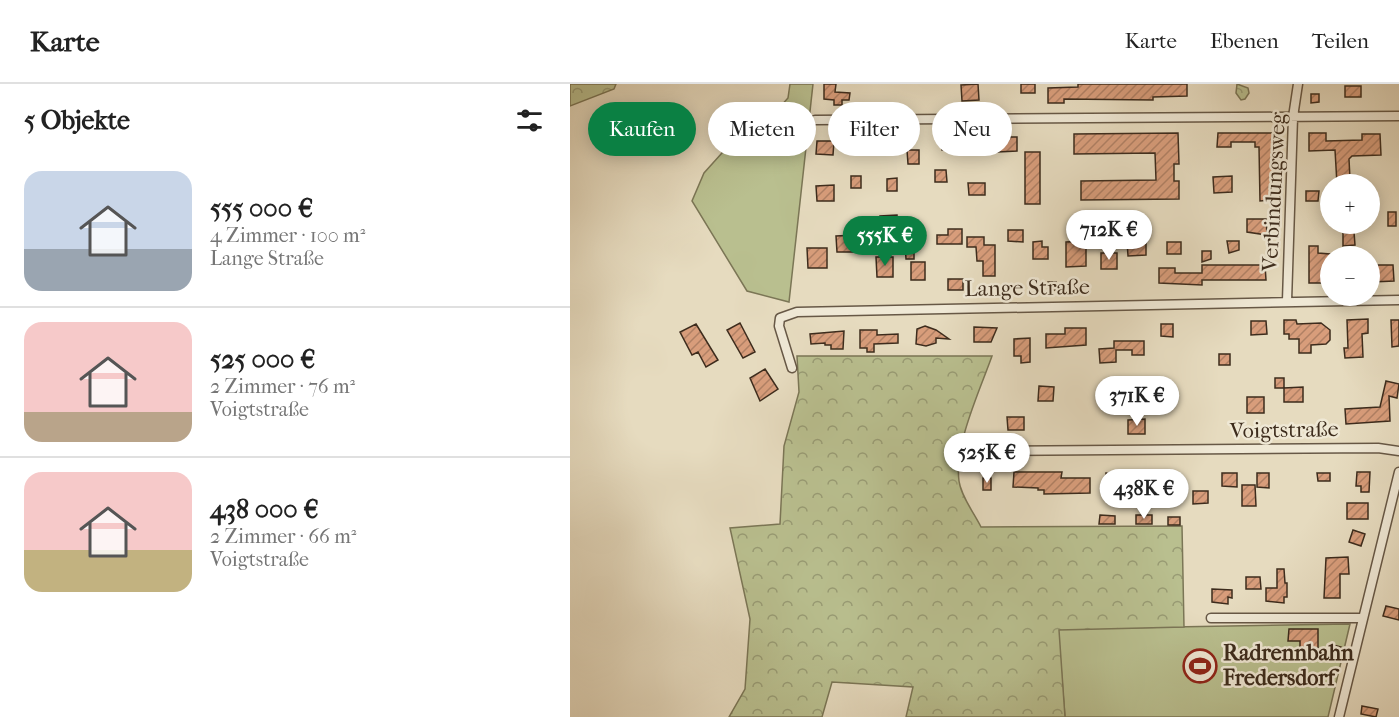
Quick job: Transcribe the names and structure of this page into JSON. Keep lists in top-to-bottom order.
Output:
{
  "streets": {
    "street": ["Verbindungsweg", "Lange Straße", "Voigtstraße"]
  },
  "crossings": [
    ["Verbindungsweg", "Lange Straße"]
  ],
  "places": {
    "sports": ["Radrennbahn Fredersdorf"]
  },
  "page": {
    "header": "Karte",
    "nav": ["Karte", "Ebenen", "Teilen"],
    "heading": "5 Objekte",
    "chip": [
      "Kaufen",
      "Mieten",
      "Filter",
      "Neu"
    ],
    "list": [
      {
        "name": "555 000 €",
        "note": "4 Zimmer · 100 m² · Lange Straße"
      },
      {
        "name": "525 000 €",
        "note": "2 Zimmer · 76 m² · Voigtstraße"
      },
      {
        "name": "438 000 €",
        "note": "2 Zimmer · 66 m² · Voigtstraße"
      }
    ],
    "map_buttons": ["+", "−"],
    "price": [
      "712K €",
      "555K €",
      "371K €",
      "525K €",
      "438K €"
    ]
  }
}
